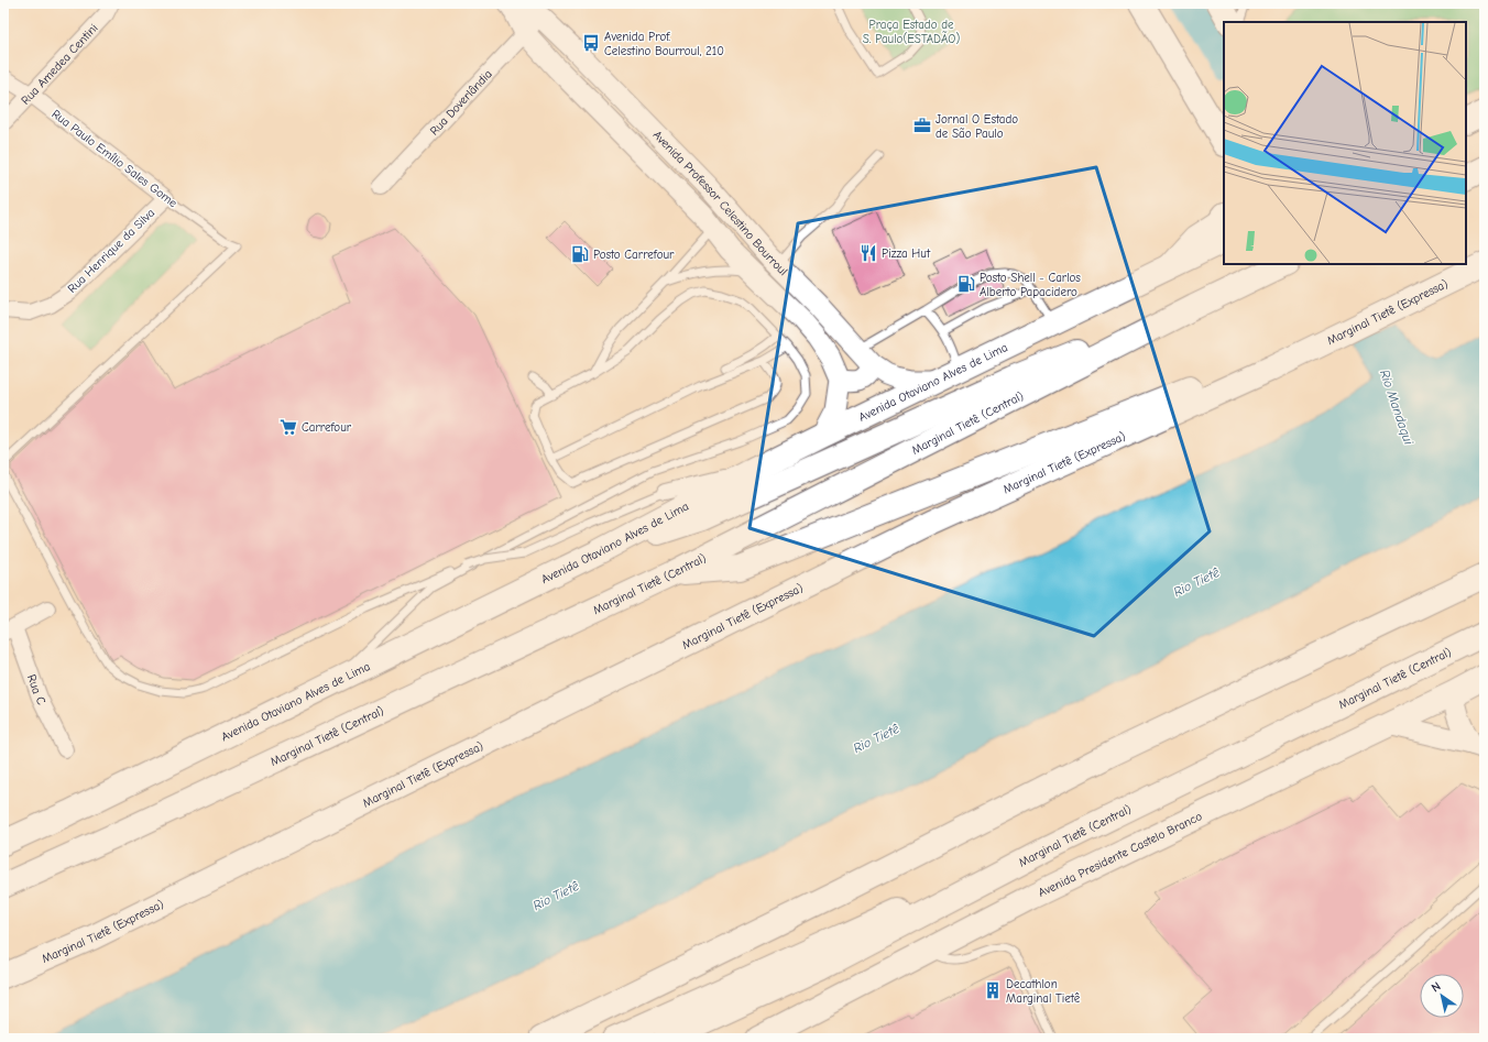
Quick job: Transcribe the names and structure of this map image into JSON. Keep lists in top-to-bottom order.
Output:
{
  "streets": {
    "main road": [
      "Avenida Professor Celestino Bourroul",
      "Marginal Tietê (Expressa)",
      "Avenida Otaviano Alves de Lima",
      "Marginal Tietê (Central)",
      "Avenida Presidente Castelo Branco"
    ],
    "street": [
      "Rua Amedea Centini",
      "Rua Doverlândia",
      "Rua Paulo Emílio Sales Gome",
      "Rua Henrique da Silva",
      "Rua C"
    ]
  },
  "crossings": [
    ["Rua Amedea Centini", "Rua Paulo Emílio Sales Gome"],
    ["Rua Doverlândia", "Avenida Professor Celestino Bourroul"],
    ["Rua Paulo Emílio Sales Gome", "Rua Henrique da Silva"],
    ["Avenida Professor Celestino Bourroul", "Avenida Otaviano Alves de Lima"]
  ],
  "water": ["Rio Mandaqui", "Rio Tietê"],
  "parks": ["Praça Estado de S. Paulo(ESTADÃO)"],
  "places": {
    "bus stop": ["Avenida Prof. Celestino Bourroul, 210"],
    "office": ["Jornal O Estado de São Paulo"],
    "restaurant": ["Pizza Hut"],
    "fuel station": ["Posto Carrefour", "Posto Shell - Carlos Alberto Papacidero"],
    "supermarket": ["Carrefour"],
    "building": ["Decathlon Marginal Tietê"]
  },
  "north": "top left"
}
